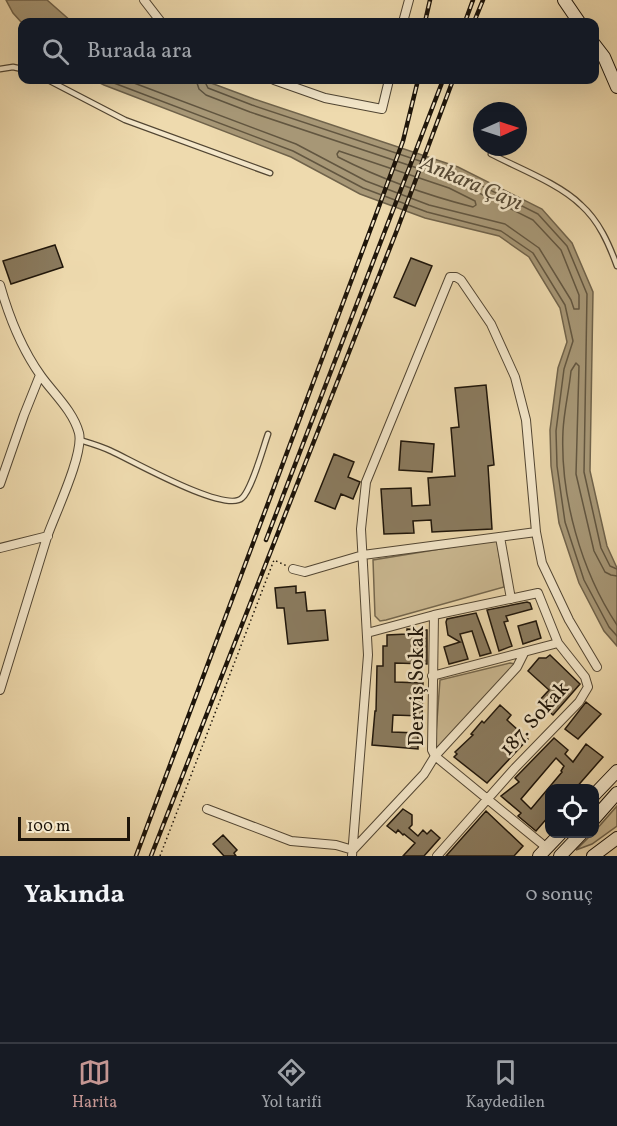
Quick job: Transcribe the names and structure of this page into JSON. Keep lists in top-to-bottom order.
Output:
{
  "streets": {
    "street": ["Derviş Sokak", "187. Sokak"]
  },
  "crossings": [
    ["Derviş Sokak", "187. Sokak"]
  ],
  "water": ["Ankara Çayı"],
  "scale_bar": "100 m",
  "north": "right",
  "page": {
    "search": "Burada ara",
    "scale": "100 m",
    "heading": ["Yakında", "0 sonuç"],
    "nav": ["Harita", "Yol tarifi", "Kaydedilen"]
  }
}
